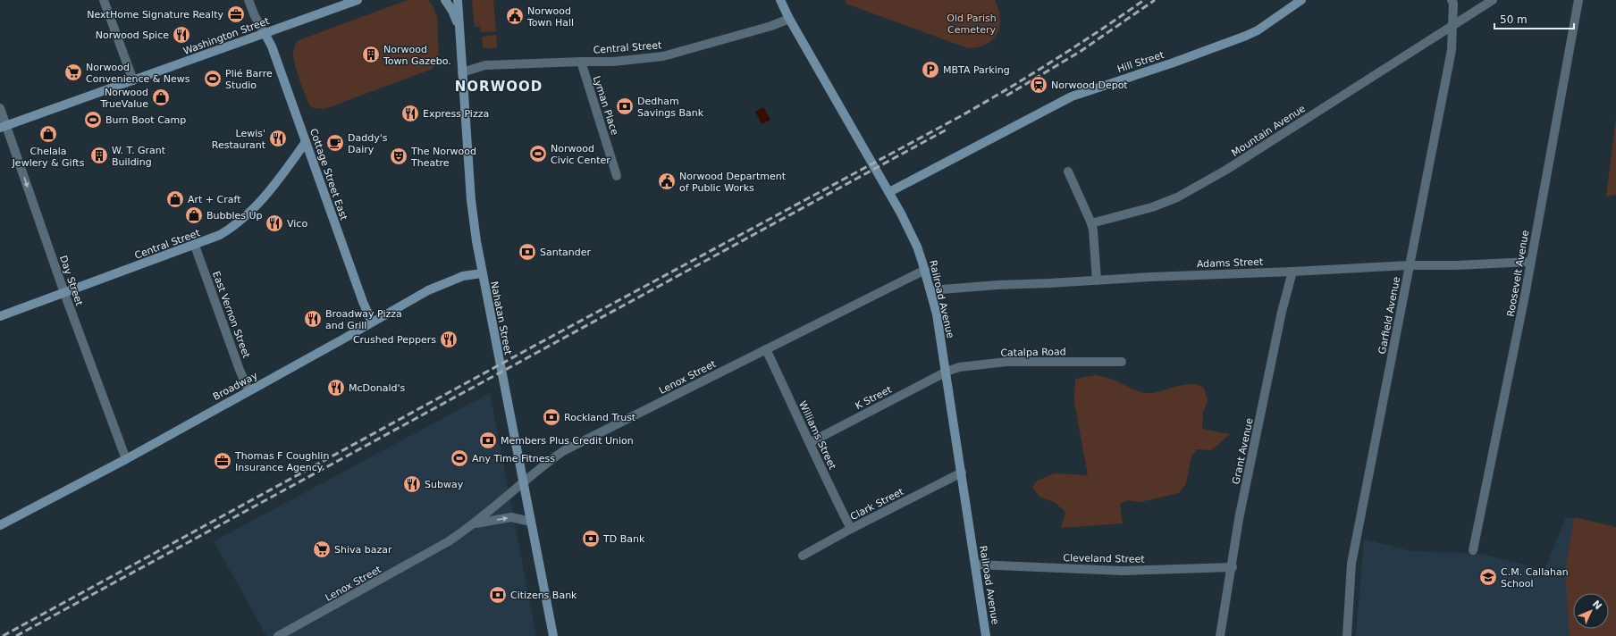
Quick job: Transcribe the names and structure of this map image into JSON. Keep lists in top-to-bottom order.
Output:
{
  "streets": {
    "street": [
      "Washington Street",
      "Central Street",
      "Hill Street",
      "Lyman Place",
      "Mountain Avenue",
      "Cottage Street East",
      "Adams Street",
      "Roosevelt Avenue",
      "Day Street",
      "Railroad Avenue",
      "East Vernon Street",
      "Garfield Avenue",
      "Nahatan Street",
      "Catalpa Road",
      "Lenox Street",
      "Broadway",
      "K Street",
      "Williams Street",
      "Grant Avenue",
      "Clark Street",
      "Cleveland Street"
    ]
  },
  "crossings": [
    ["Washington Street", "Cottage Street East"],
    ["Washington Street", "Day Street"],
    ["Central Street", "Lyman Place"],
    ["Central Street", "Cottage Street East"],
    ["Central Street", "Day Street"],
    ["Central Street", "Railroad Avenue"],
    ["Central Street", "East Vernon Street"],
    ["Central Street", "Nahatan Street"],
    ["Hill Street", "Railroad Avenue"],
    ["Mountain Avenue", "Garfield Avenue"],
    ["Cottage Street East", "Broadway"],
    ["Adams Street", "Roosevelt Avenue"],
    ["Adams Street", "Railroad Avenue"],
    ["Adams Street", "Garfield Avenue"],
    ["Adams Street", "Grant Avenue"],
    ["Day Street", "Broadway"],
    ["Railroad Avenue", "Catalpa Road"],
    ["Railroad Avenue", "Lenox Street"],
    ["Railroad Avenue", "K Street"],
    ["Railroad Avenue", "Clark Street"],
    ["Railroad Avenue", "Cleveland Street"],
    ["East Vernon Street", "Broadway"],
    ["Nahatan Street", "Lenox Street"],
    ["Nahatan Street", "Broadway"],
    ["Catalpa Road", "K Street"],
    ["Lenox Street", "Williams Street"],
    ["K Street", "Williams Street"],
    ["Williams Street", "Clark Street"],
    ["Grant Avenue", "Cleveland Street"]
  ],
  "one_way": ["Day Street"],
  "districts": ["NORWOOD"],
  "parks": ["Old Parish Cemetery"],
  "places": {
    "office": ["NextHome Signature Realty", "Thomas F Coughlin Insurance Agency"],
    "public building": ["Norwood Town Hall", "Norwood Department of Public Works"],
    "restaurant": [
      "Norwood Spice",
      "Express Pizza",
      "Lewis' Restaurant",
      "Vico",
      "Broadway Pizza and Grill",
      "Crushed Peppers",
      "McDonald's",
      "Subway"
    ],
    "building": ["Norwood Town Gazebo.", "W. T. Grant Building"],
    "parking": ["MBTA Parking"],
    "supermarket": ["Norwood Convenience & News", "Shiva bazar"],
    "sports": [
      "Plié Barre Studio",
      "Burn Boot Camp",
      "Norwood Civic Center",
      "Any Time Fitness"
    ],
    "station": ["Norwood Depot"],
    "shop": [
      "Norwood TrueValue",
      "Chelala Jewlery & Gifts",
      "Art + Craft",
      "Bubbles Up"
    ],
    "bank": [
      "Dedham Savings Bank",
      "Santander",
      "Rockland Trust",
      "Members Plus Credit Union",
      "TD Bank",
      "Citizens Bank"
    ],
    "cafe": ["Daddy's Dairy"],
    "theatre": ["The Norwood Theatre"],
    "school or university": ["C.M. Callahan School"]
  },
  "scale_bar": "50 m",
  "north": "top right"
}
